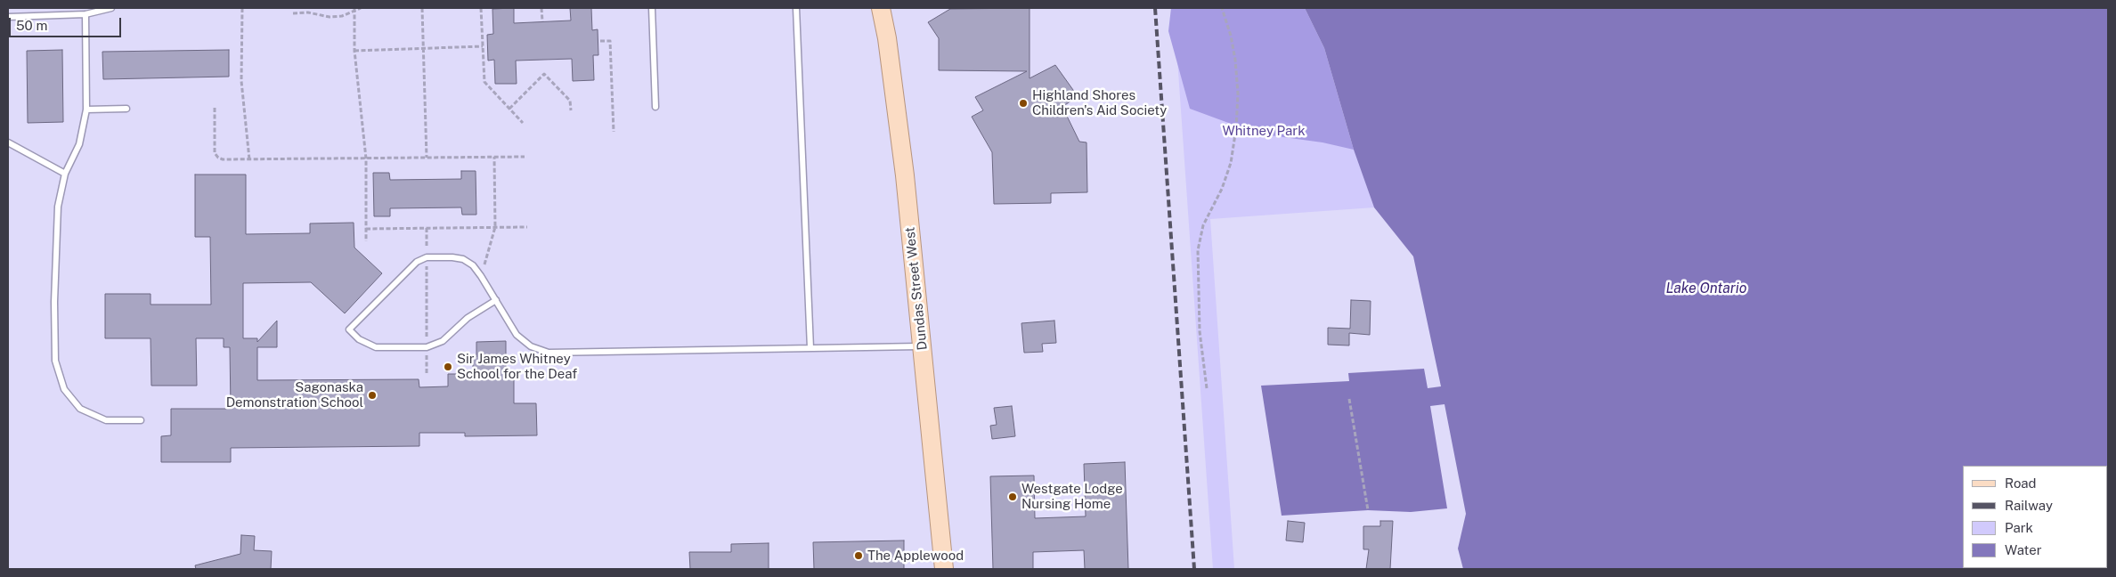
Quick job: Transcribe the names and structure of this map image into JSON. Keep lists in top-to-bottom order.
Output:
{
  "streets": {
    "main road": ["Dundas Street West"]
  },
  "water": ["Lake Ontario"],
  "parks": ["Whitney Park"],
  "places": [
    "Highland Shores Children's Aid Society",
    "Sir James Whitney School for the Deaf",
    "Sagonaska Demonstration School",
    "Westgate Lodge Nursing Home",
    "The Applewood"
  ],
  "legend": [
    "Road",
    "Railway",
    "Park",
    "Water"
  ],
  "scale_bar": "50 m"
}
